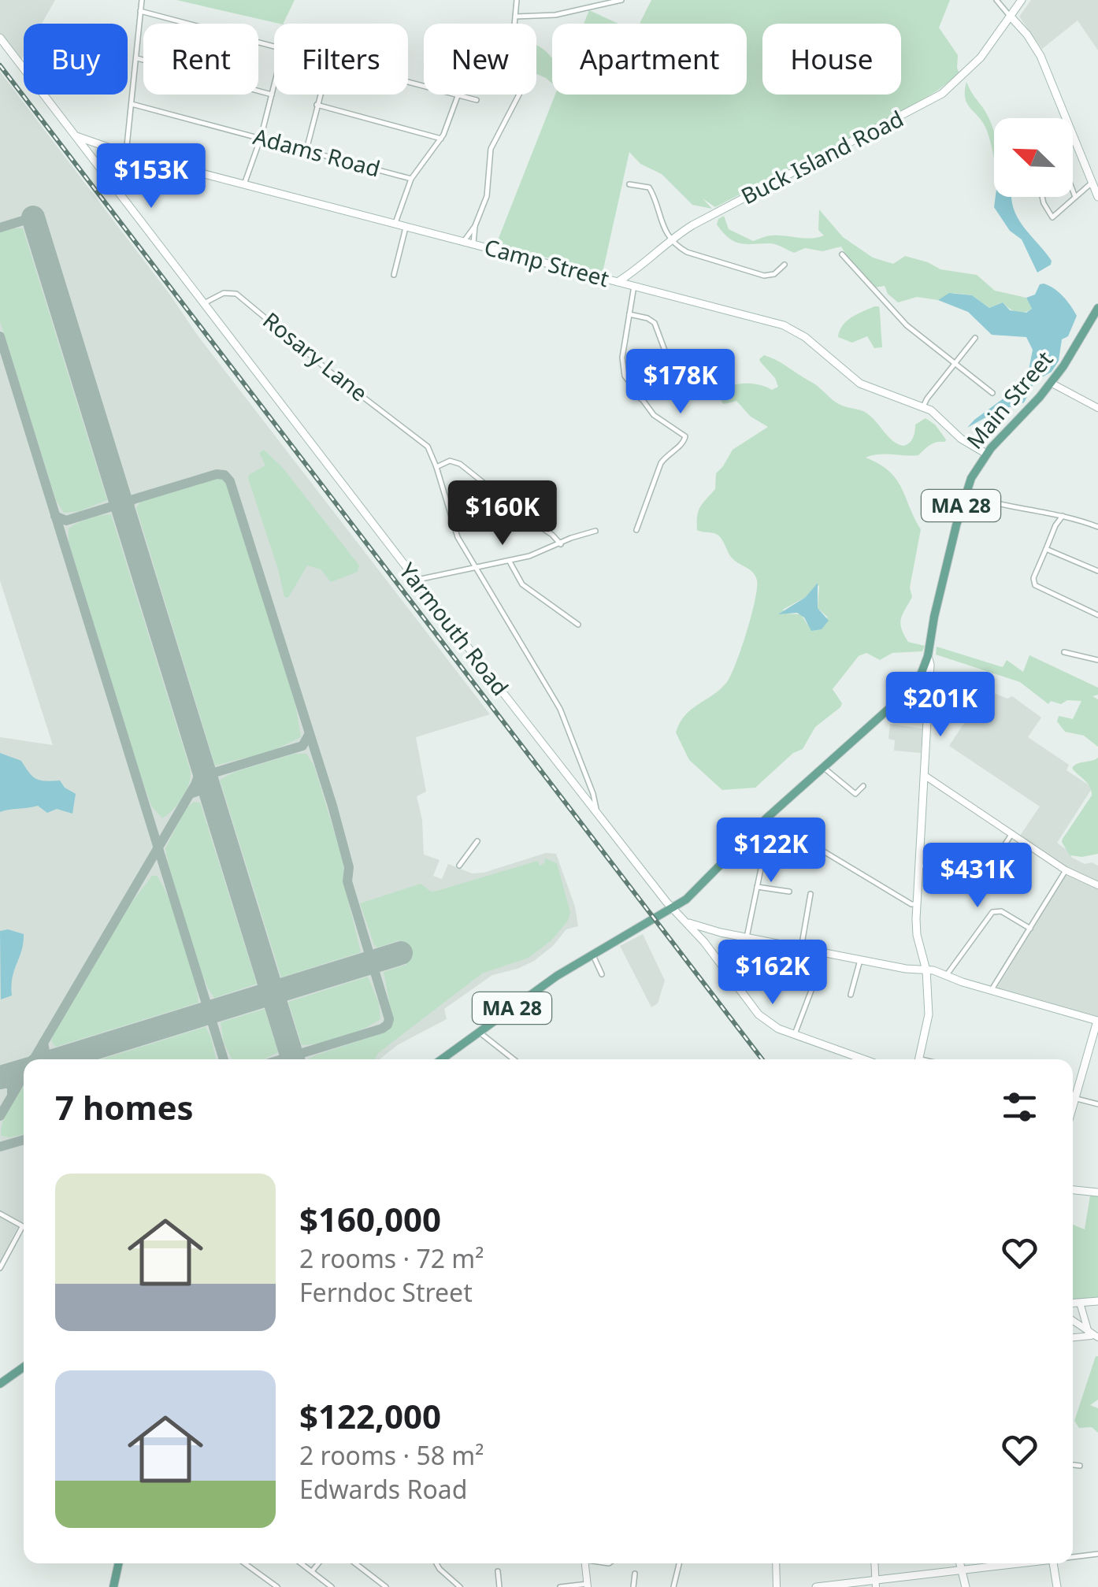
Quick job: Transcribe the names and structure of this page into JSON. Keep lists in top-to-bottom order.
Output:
{
  "streets": {
    "main road": [
      "Buck Island Road",
      "Camp Street",
      "Main Street",
      "MA 28",
      "Yarmouth Road"
    ],
    "street": ["Adams Road", "Rosary Lane"]
  },
  "crossings": [
    ["Buck Island Road", "Camp Street"],
    ["Camp Street", "Main Street"],
    ["Camp Street", "Yarmouth Road"],
    ["Rosary Lane", "Yarmouth Road"],
    ["Main Street", "MA 28"],
    ["MA 28", "Yarmouth Road"]
  ],
  "north": "top left",
  "page": {
    "chip": [
      "Buy",
      "Rent",
      "Filters",
      "New",
      "Apartment",
      "House"
    ],
    "price": [
      "$153K",
      "$178K",
      "$160K",
      "$201K",
      "$122K",
      "$431K",
      "$162K"
    ],
    "heading": "7 homes",
    "list": [
      {
        "name": "$160,000",
        "note": "2 rooms · 72 m² · Ferndoc Street"
      },
      {
        "name": "$122,000",
        "note": "2 rooms · 58 m² · Edwards Road"
      }
    ]
  }
}
